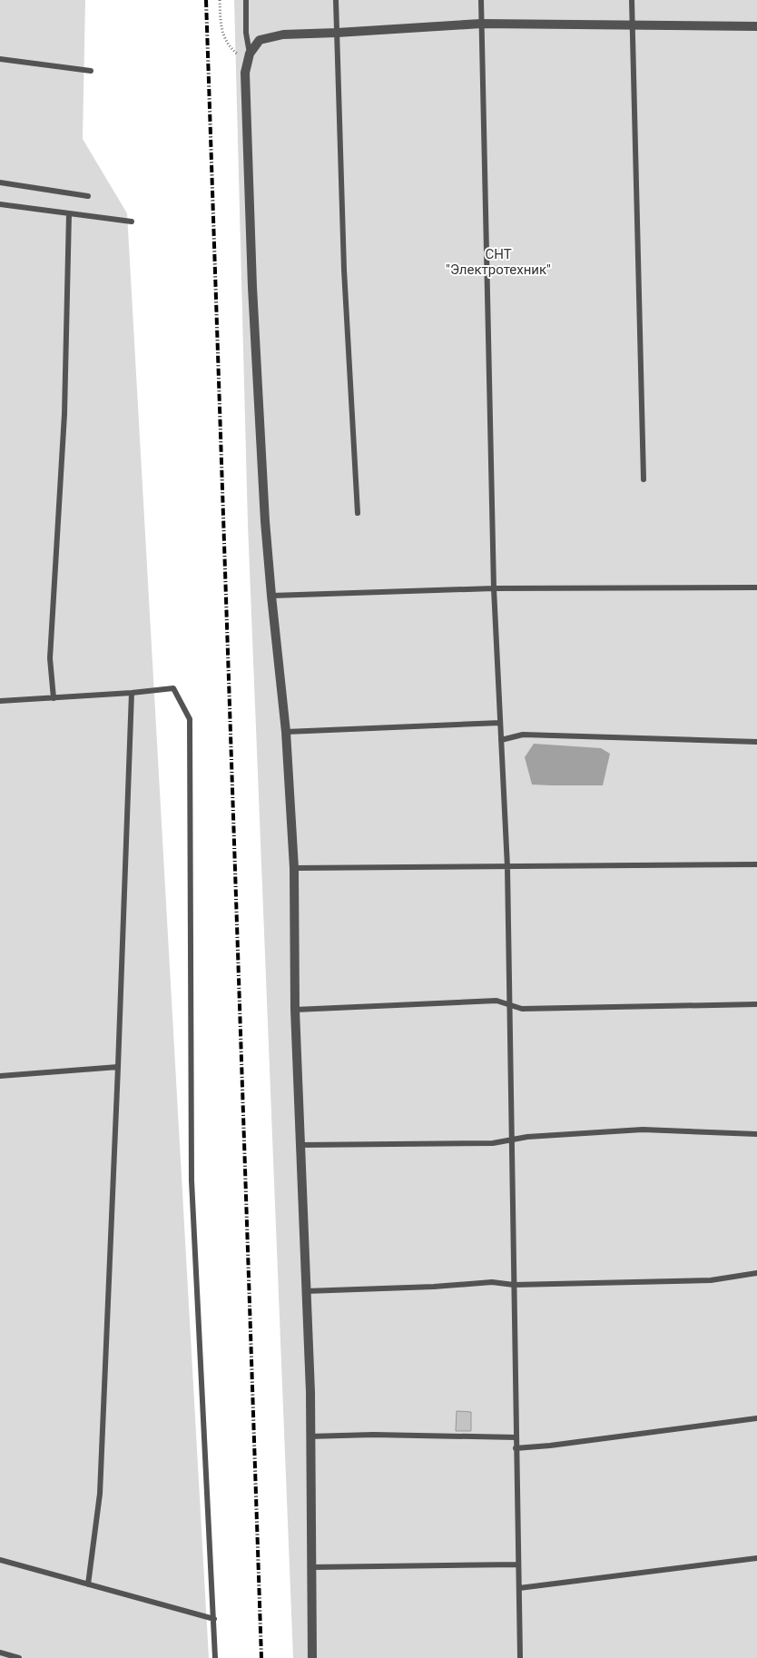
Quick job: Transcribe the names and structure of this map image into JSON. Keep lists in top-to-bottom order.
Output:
{
  "parks": ["СНТ \"Электротехник\""]
}
